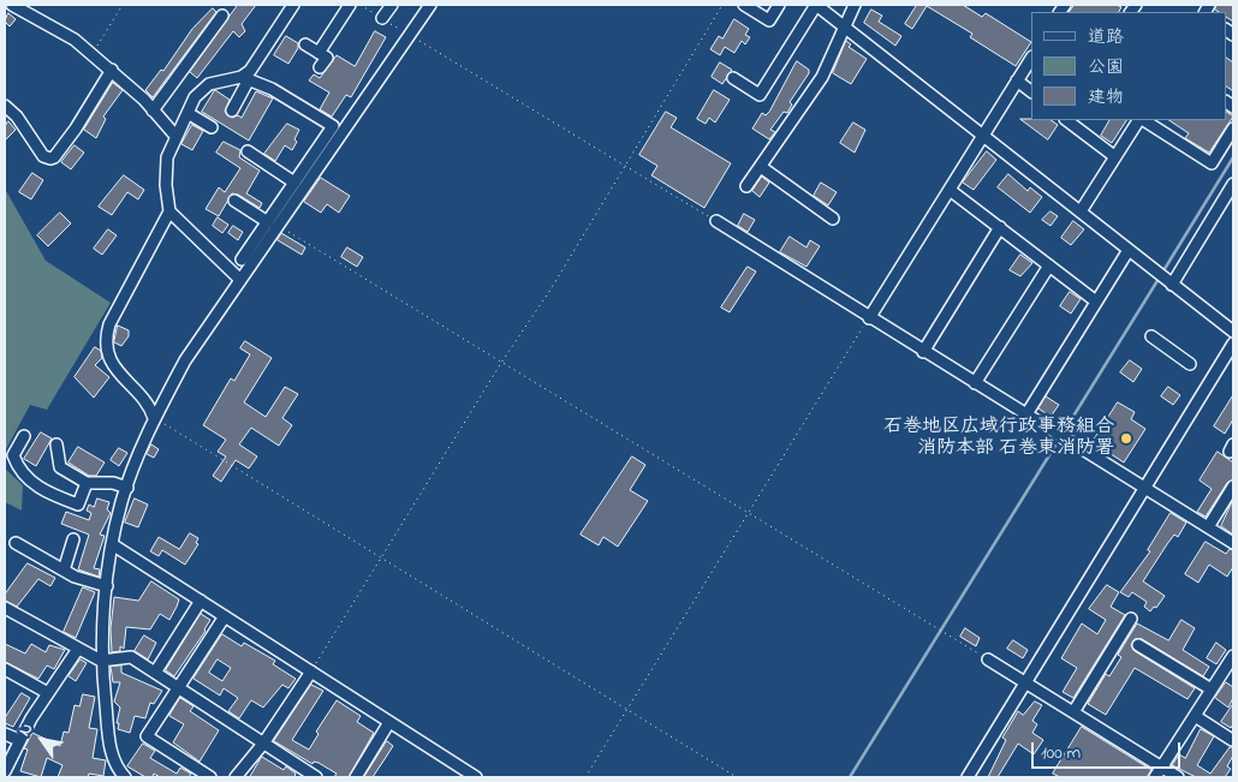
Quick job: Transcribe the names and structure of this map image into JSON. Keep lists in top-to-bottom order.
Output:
{
  "places": ["石巻地区広域行政事務組合 消防本部 石巻東消防署"],
  "legend": ["道路", "公園", "建物"],
  "scale_bar": "100 m",
  "north": "top left"
}
